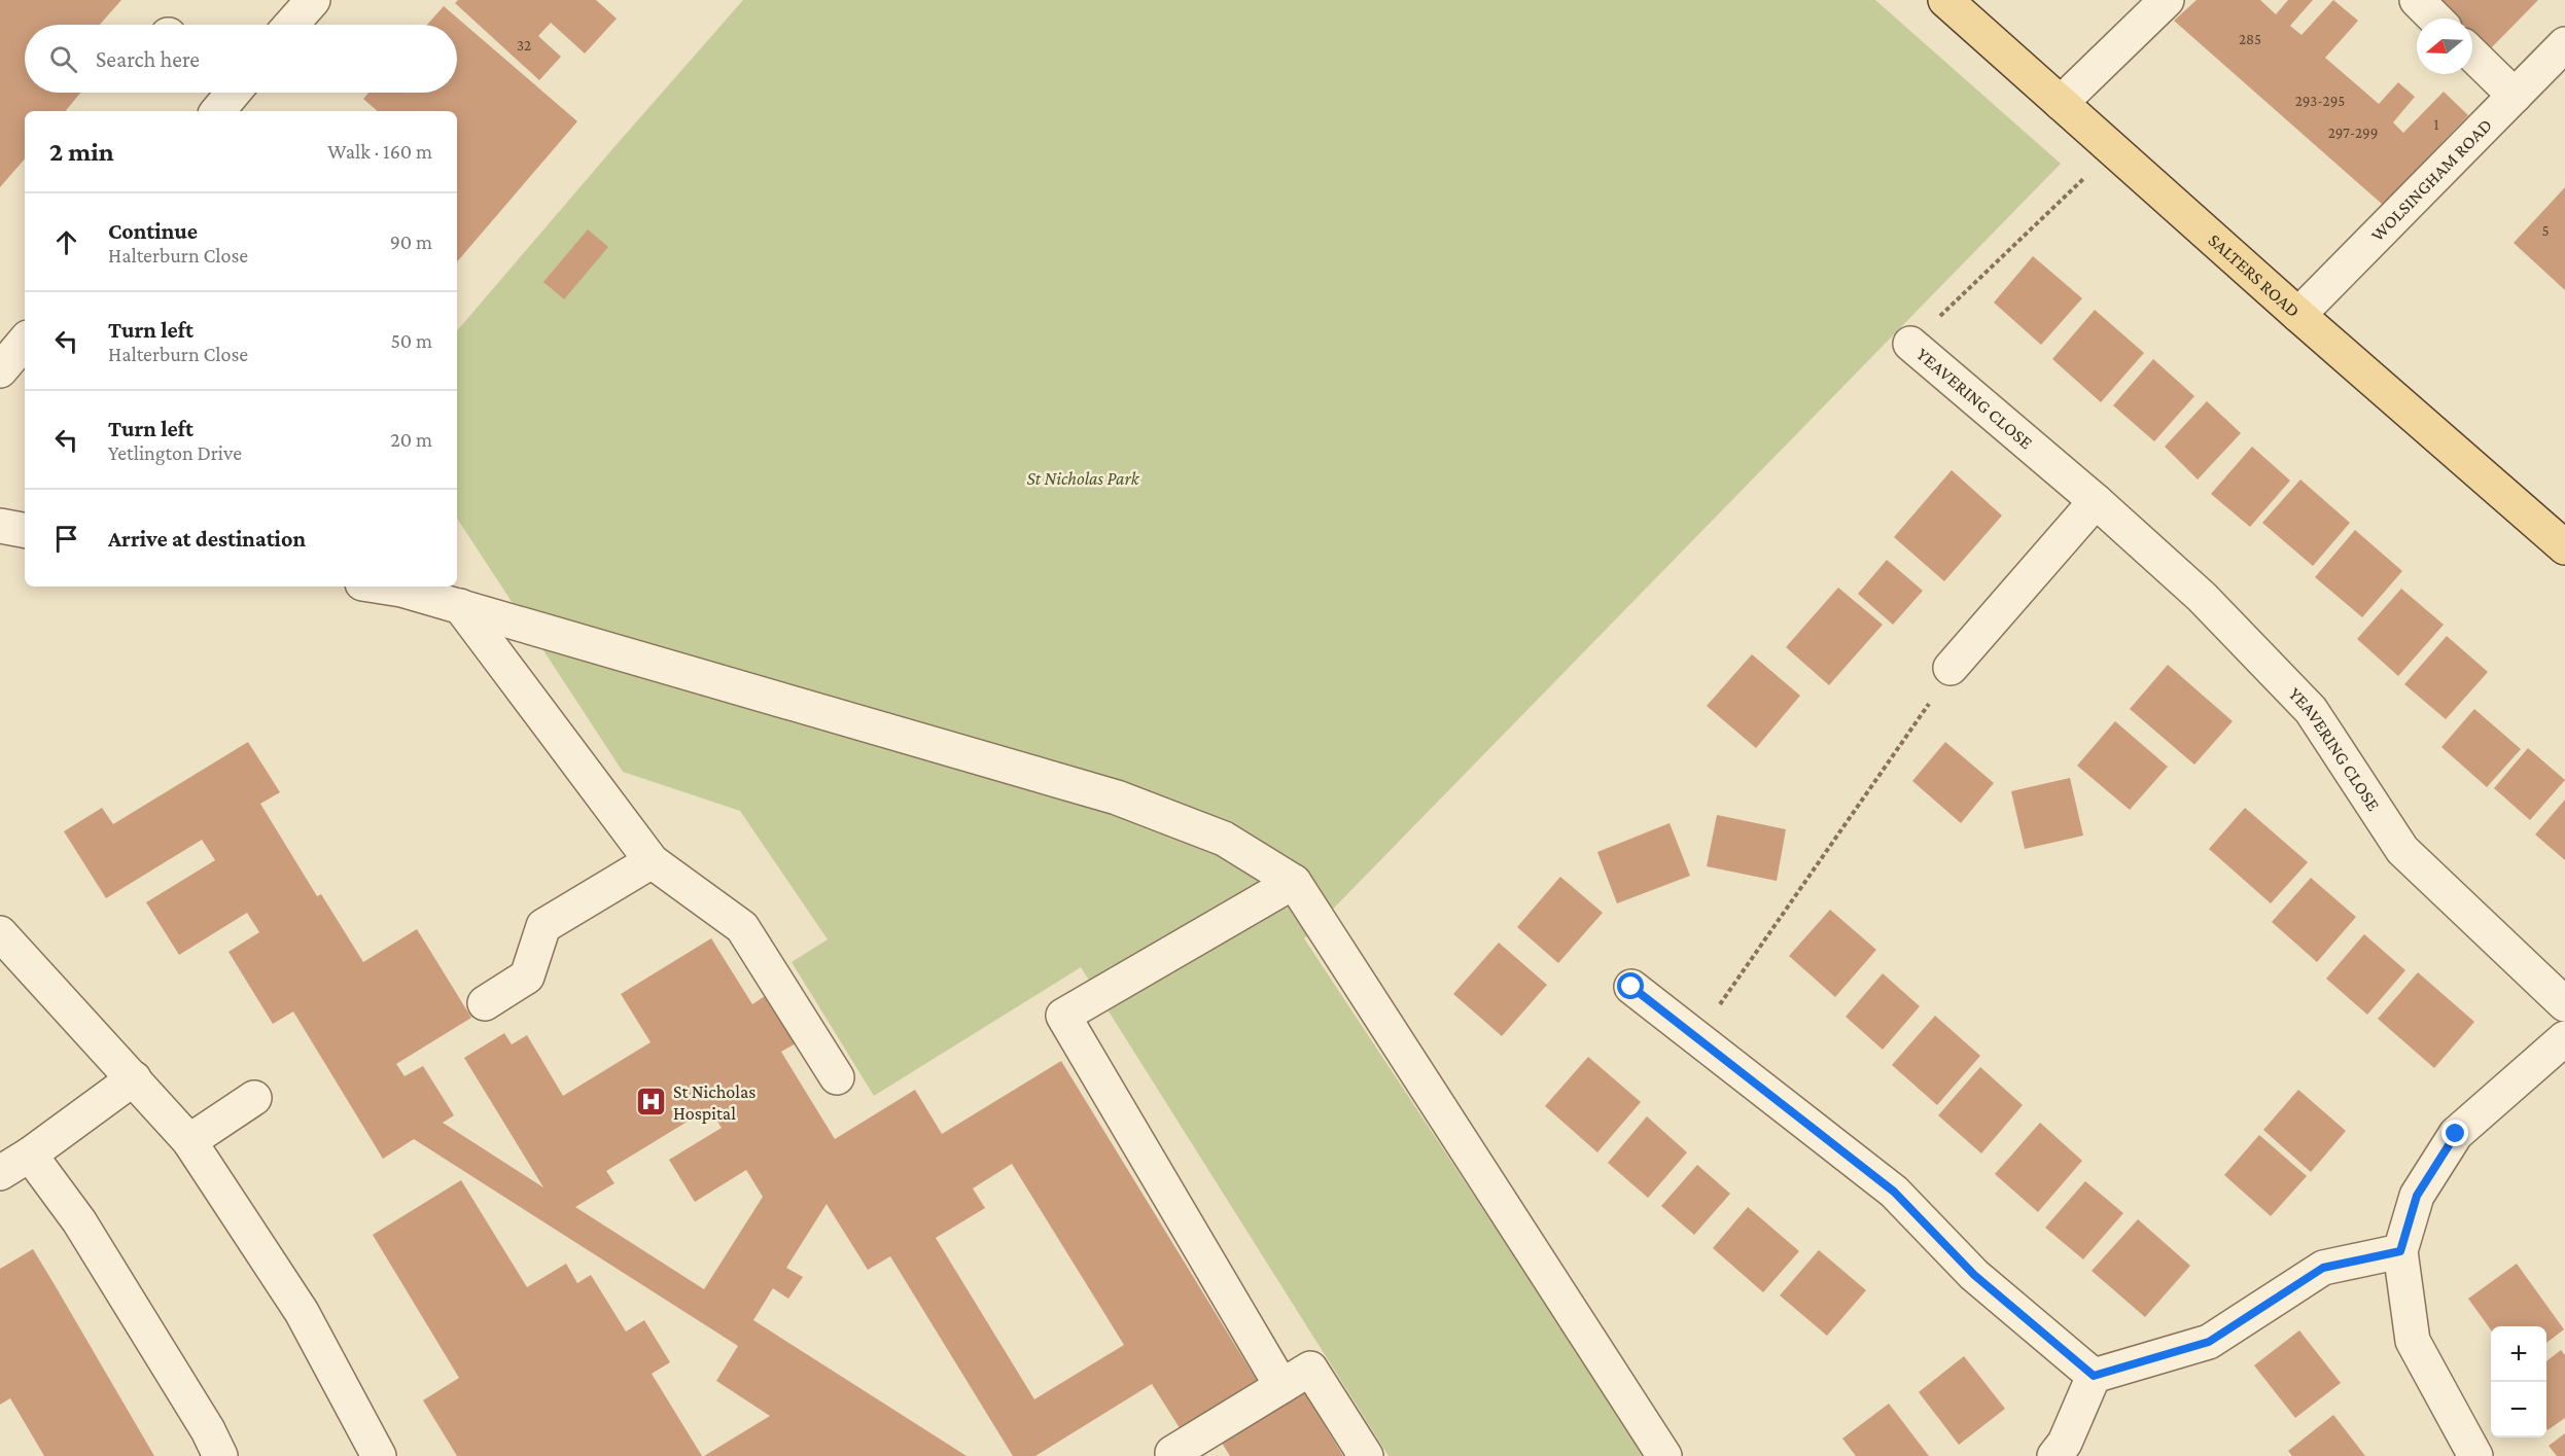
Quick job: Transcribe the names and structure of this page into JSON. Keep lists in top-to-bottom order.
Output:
{
  "streets": {
    "main road": ["SALTERS ROAD"],
    "street": ["WOLSINGHAM ROAD", "YEAVERING CLOSE"]
  },
  "crossings": [
    ["WOLSINGHAM ROAD", "SALTERS ROAD"]
  ],
  "parks": ["St Nicholas Park"],
  "places": {
    "hospital": ["St Nicholas Hospital"]
  },
  "house_numbers": [
    "285",
    "32",
    "293-295",
    "1",
    "297-299",
    "5"
  ],
  "north": "left",
  "page": {
    "search": "Search here",
    "heading": ["2 min", "Walk · 160 m"],
    "list": [
      ["Continue", "Halterburn Close", "90 m"],
      ["Turn left", "Halterburn Close", "50 m"],
      ["Turn left", "Yetlington Drive", "20 m"],
      "Arrive at destination"
    ],
    "map_buttons": ["+", "−"]
  }
}
